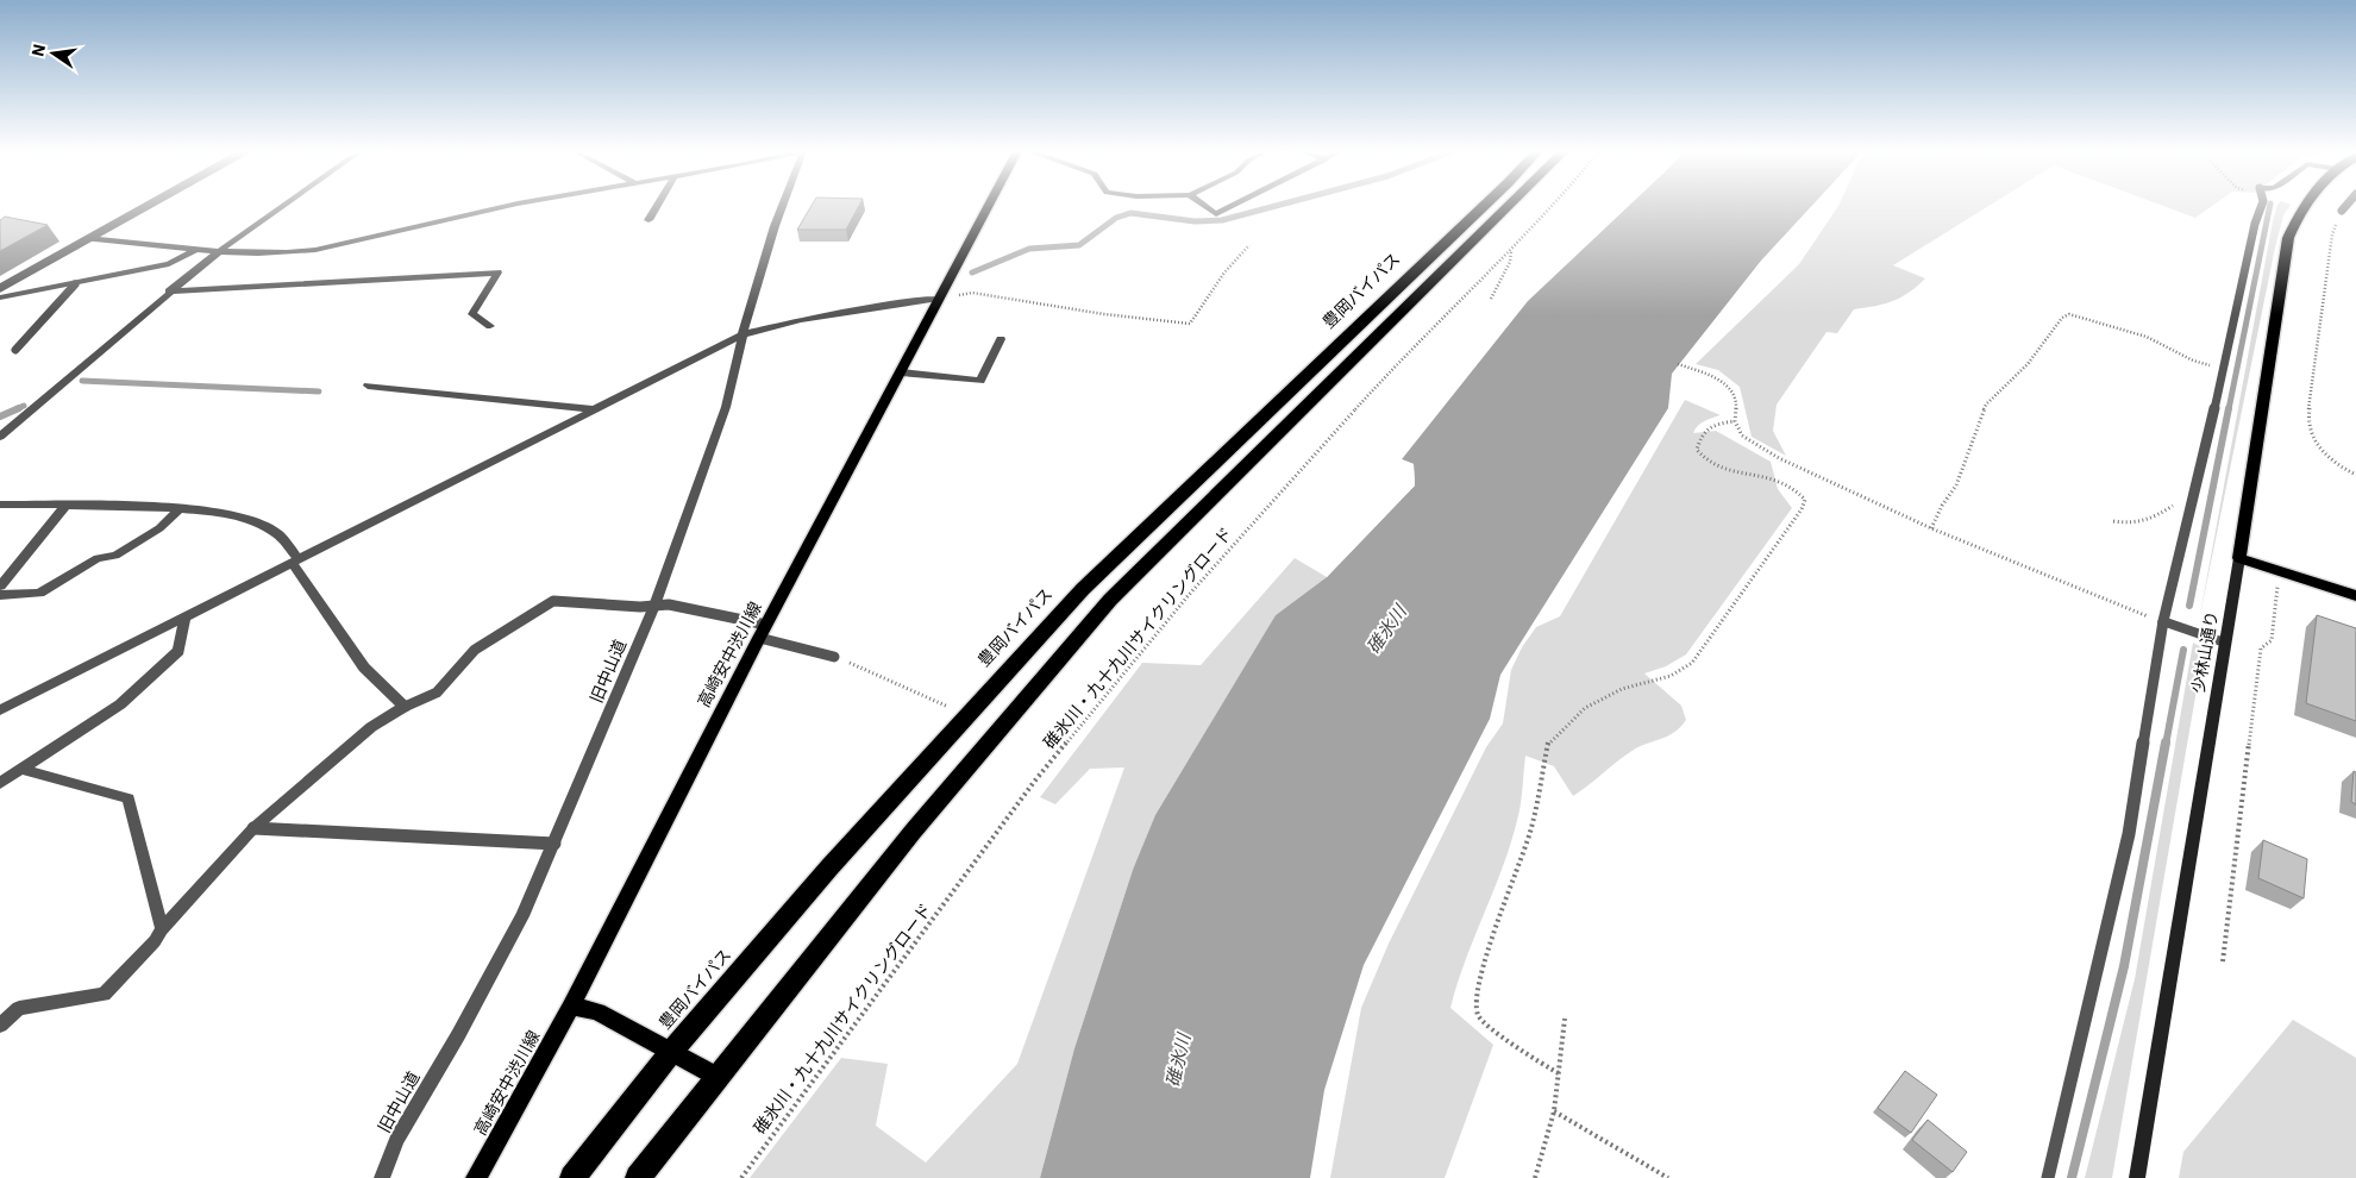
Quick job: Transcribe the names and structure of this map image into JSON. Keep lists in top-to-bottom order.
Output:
{
  "streets": {
    "highway": ["豊岡バイパス"],
    "main road": ["少林山通り", "高崎安中渋川線"],
    "street": ["旧中山道"],
    "path": ["碓氷川・九十九川サイクリングロード"]
  },
  "water": ["碓氷川"],
  "north": "left"
}
